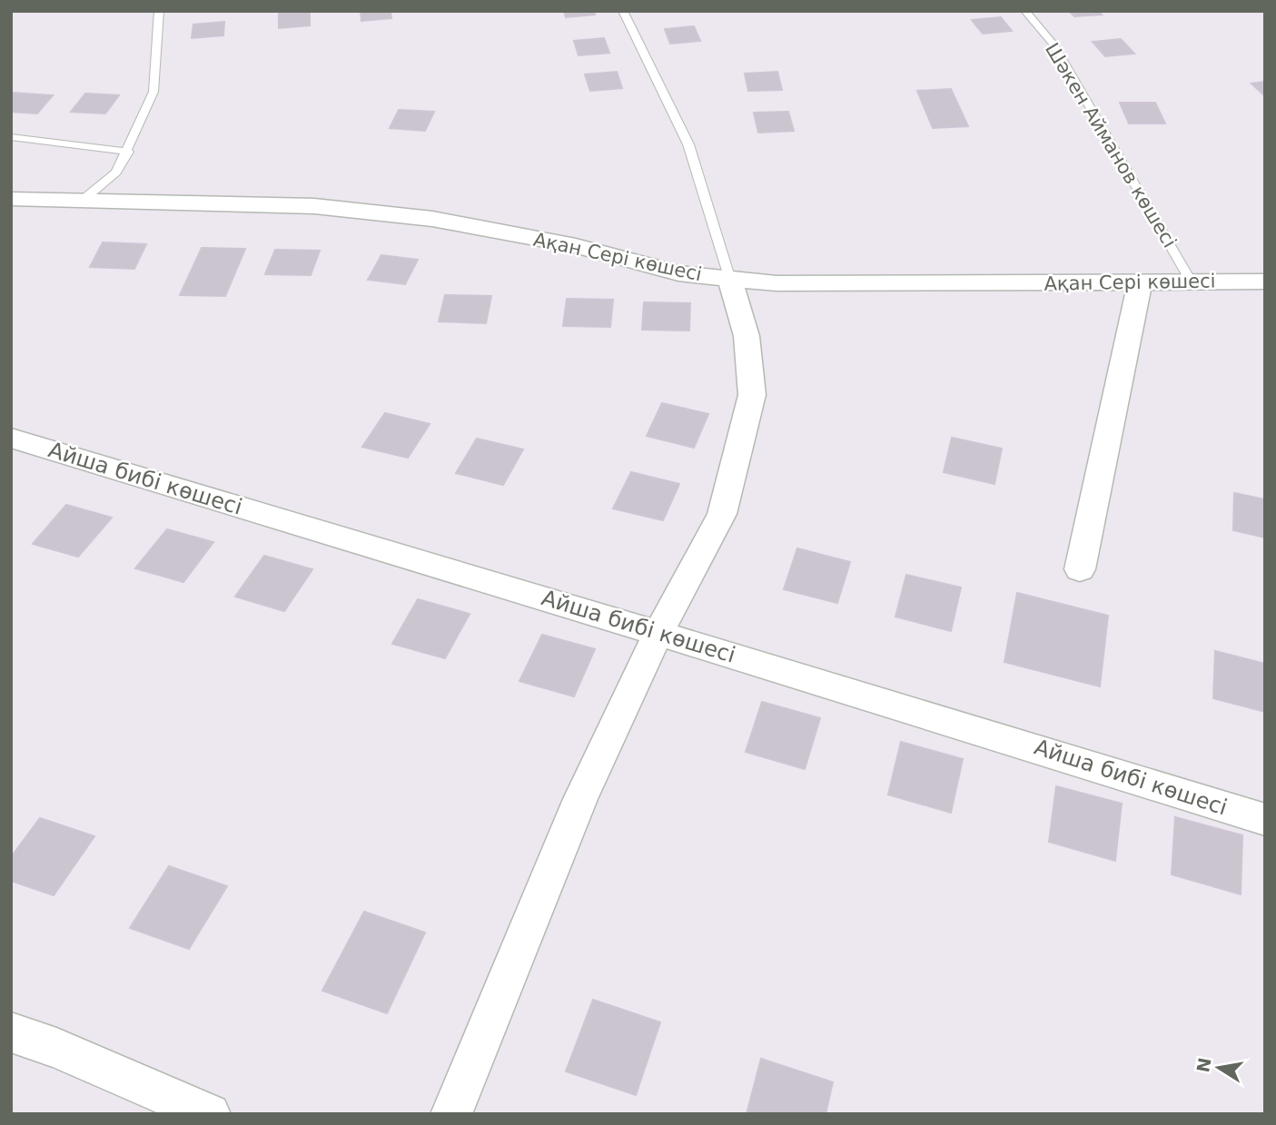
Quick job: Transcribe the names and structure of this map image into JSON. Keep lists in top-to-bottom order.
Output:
{
  "streets": {
    "street": ["Ақан Сері көшесі", "Айша бибі көшесі"],
    "lane": ["Шәкен Айманов көшесі"]
  },
  "crossings": [
    ["Шәкен Айманов көшесі", "Ақан Сері көшесі"]
  ],
  "north": "left"
}
